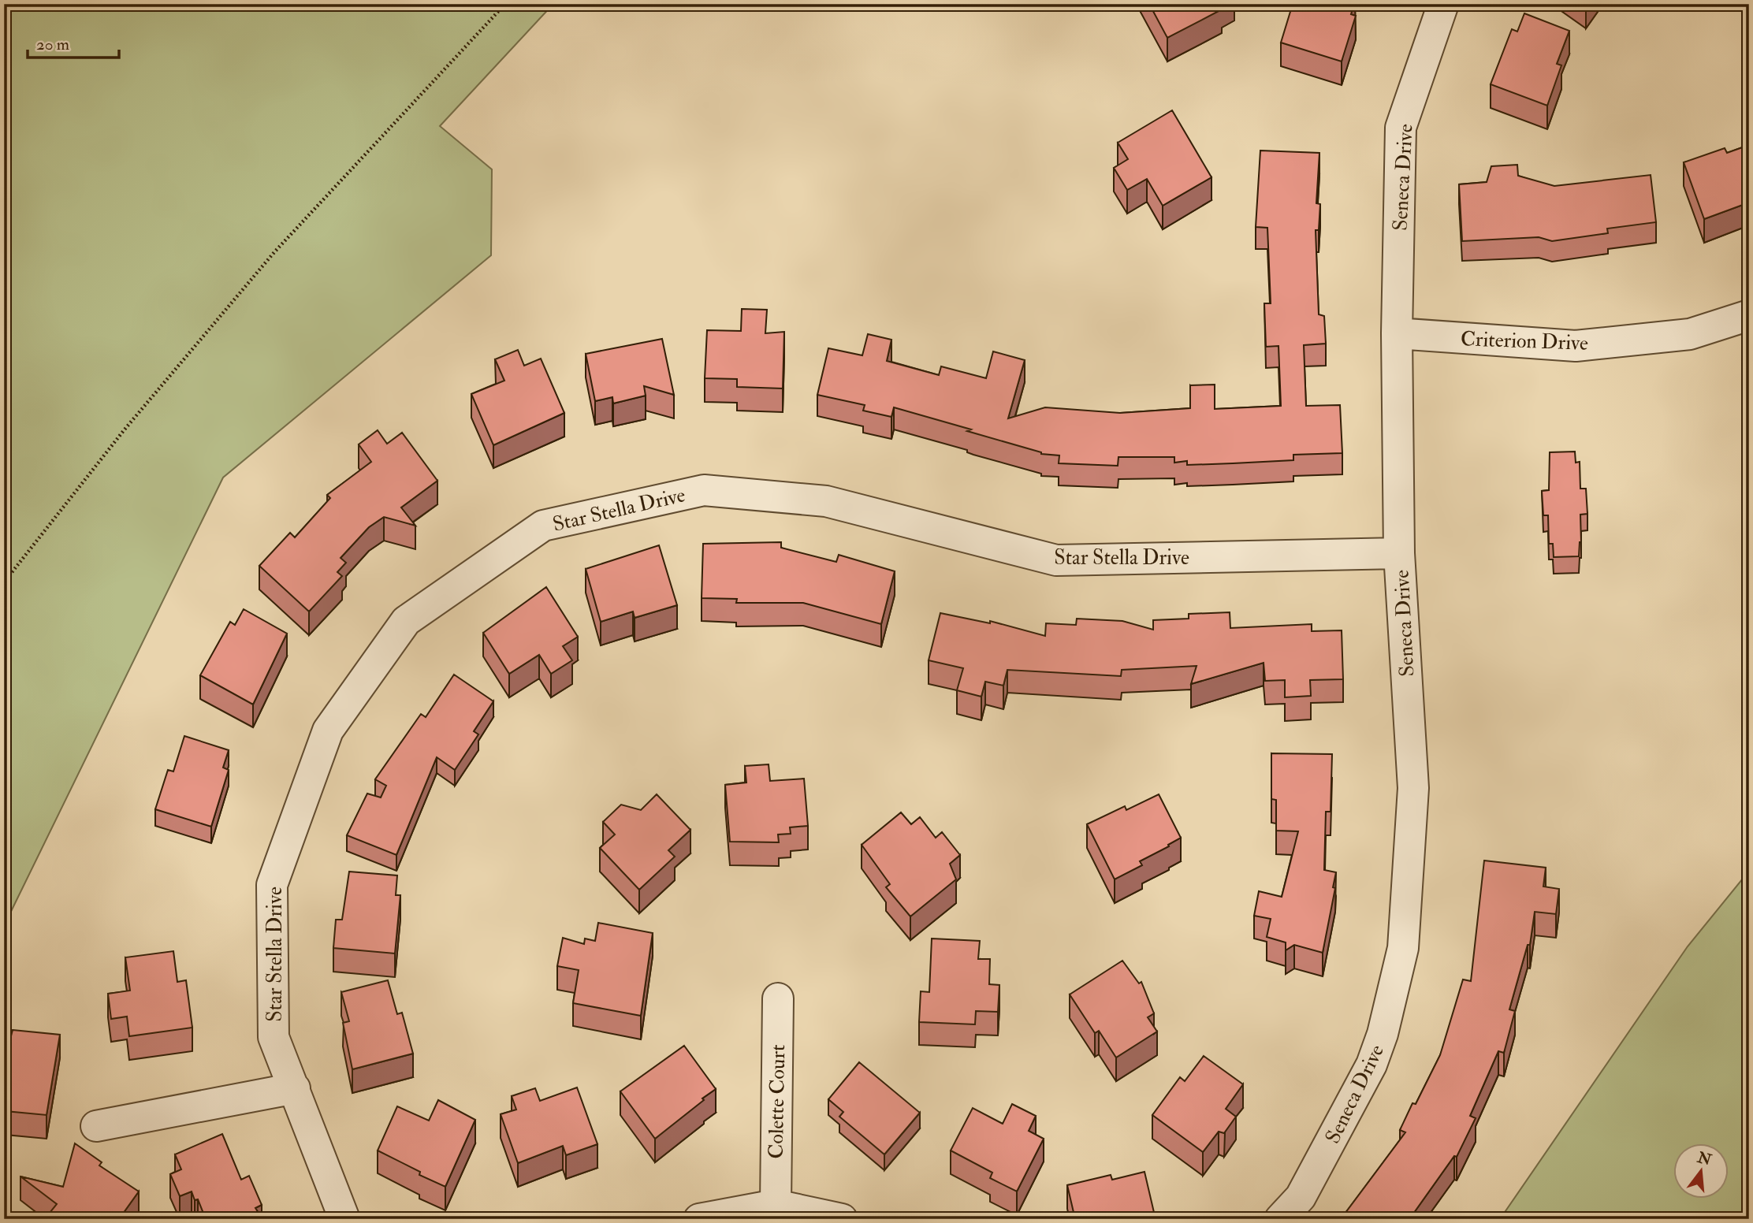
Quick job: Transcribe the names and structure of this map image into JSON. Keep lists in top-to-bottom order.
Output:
{
  "streets": {
    "street": [
      "Seneca Drive",
      "Criterion Drive",
      "Star Stella Drive",
      "Colette Court"
    ]
  },
  "crossings": [
    ["Seneca Drive", "Criterion Drive"],
    ["Seneca Drive", "Star Stella Drive"]
  ],
  "scale_bar": "20 m",
  "north": "top"
}
